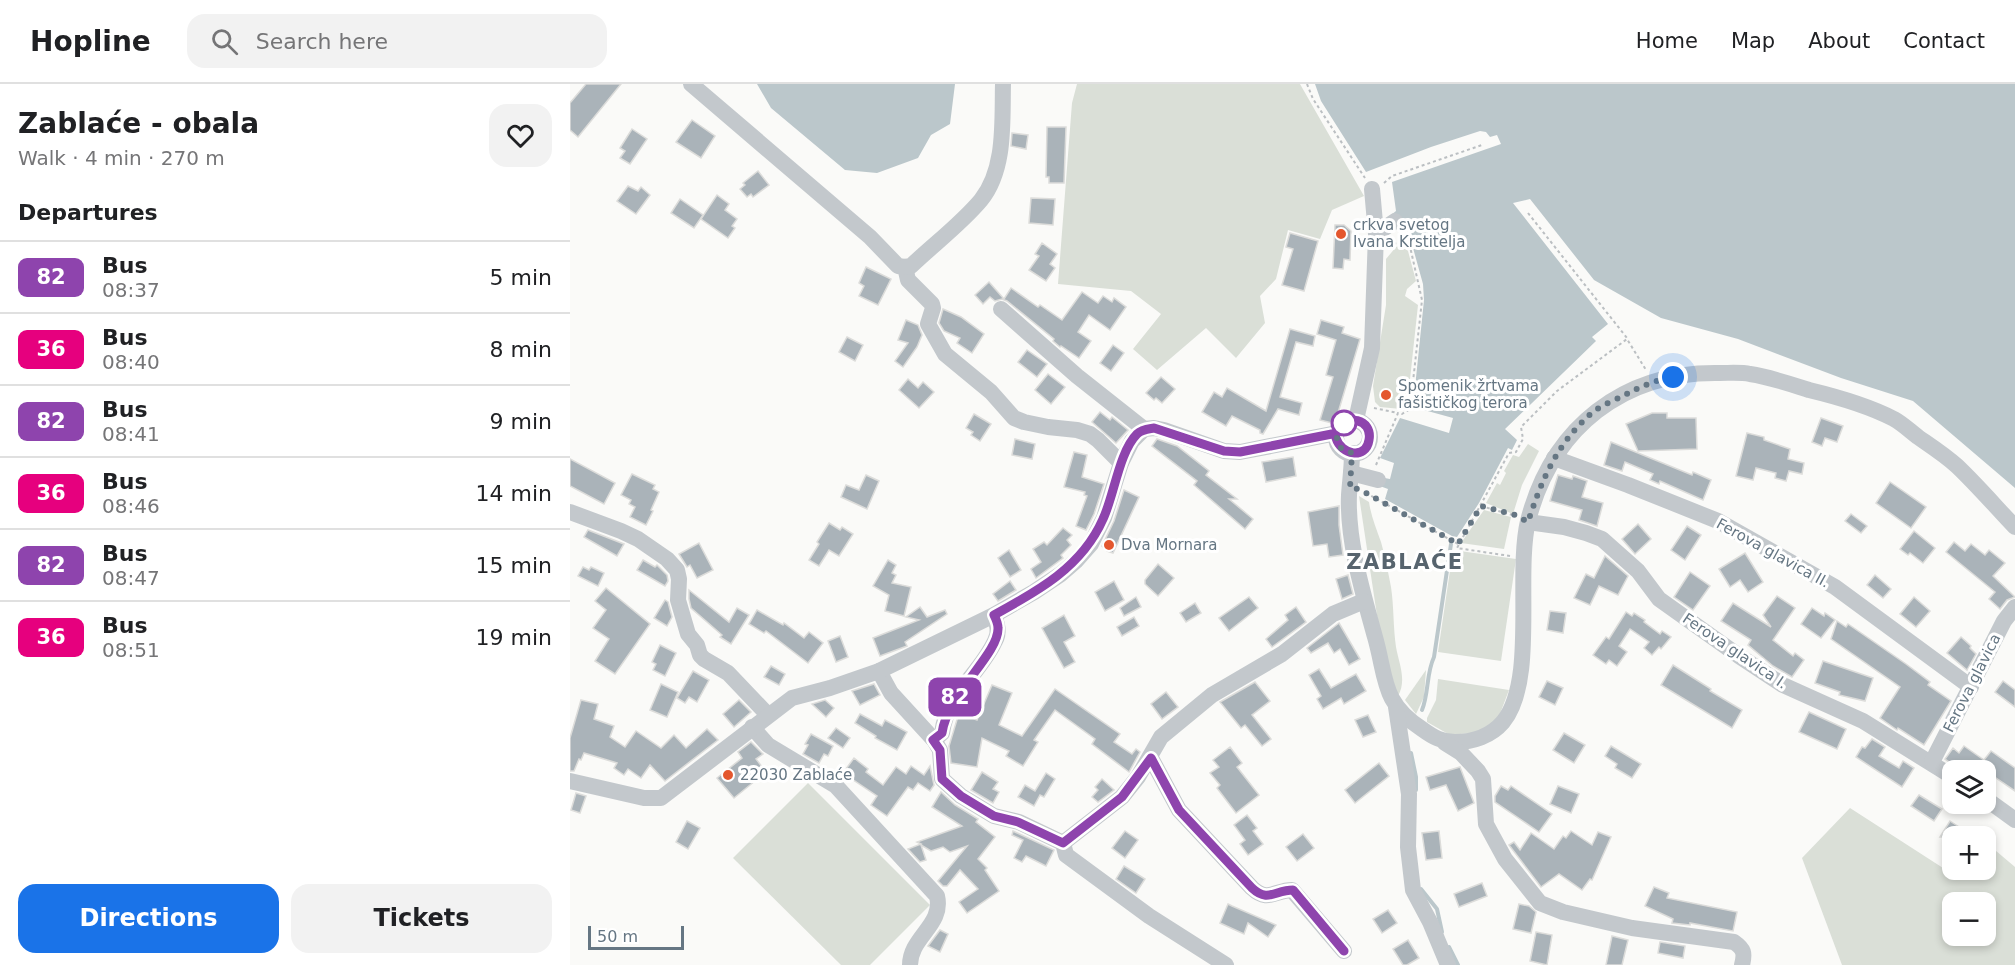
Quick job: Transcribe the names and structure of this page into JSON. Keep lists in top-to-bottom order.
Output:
{
  "streets": {
    "street": ["Ferova glavica II.", "Ferova glavica I.", "Ferova glavica"]
  },
  "crossings": [
    ["Ferova glavica II.", "Ferova glavica"],
    ["Ferova glavica I.", "Ferova glavica"]
  ],
  "districts": ["ZABLAĆE"],
  "places": [
    "crkva svetog Ivana Krstitelja",
    "Spomenik žrtvama fašističkog terora",
    "Dva Mornara",
    "22030 Zablaće"
  ],
  "lines": ["bus line 82"],
  "scale_bar": "50 m",
  "page": {
    "header": "Hopline",
    "search": "Search here",
    "nav": [
      "Home",
      "Map",
      "About",
      "Contact"
    ],
    "heading": [
      ["Zablaće - obala", "Walk · 4 min · 270 m"],
      "Departures"
    ],
    "on_map": "82",
    "list": [
      {
        "mark": "82",
        "name": "Bus",
        "note": "08:37",
        "value": "5 min"
      },
      {
        "mark": "36",
        "name": "Bus",
        "note": "08:40",
        "value": "8 min"
      },
      {
        "mark": "82",
        "name": "Bus",
        "note": "08:41",
        "value": "9 min"
      },
      {
        "mark": "36",
        "name": "Bus",
        "note": "08:46",
        "value": "14 min"
      },
      {
        "mark": "82",
        "name": "Bus",
        "note": "08:47",
        "value": "15 min"
      },
      {
        "mark": "36",
        "name": "Bus",
        "note": "08:51",
        "value": "19 min"
      }
    ],
    "map_buttons": ["+", "−"],
    "buttons": ["Directions", "Tickets"],
    "scale": "50 m"
  }
}
